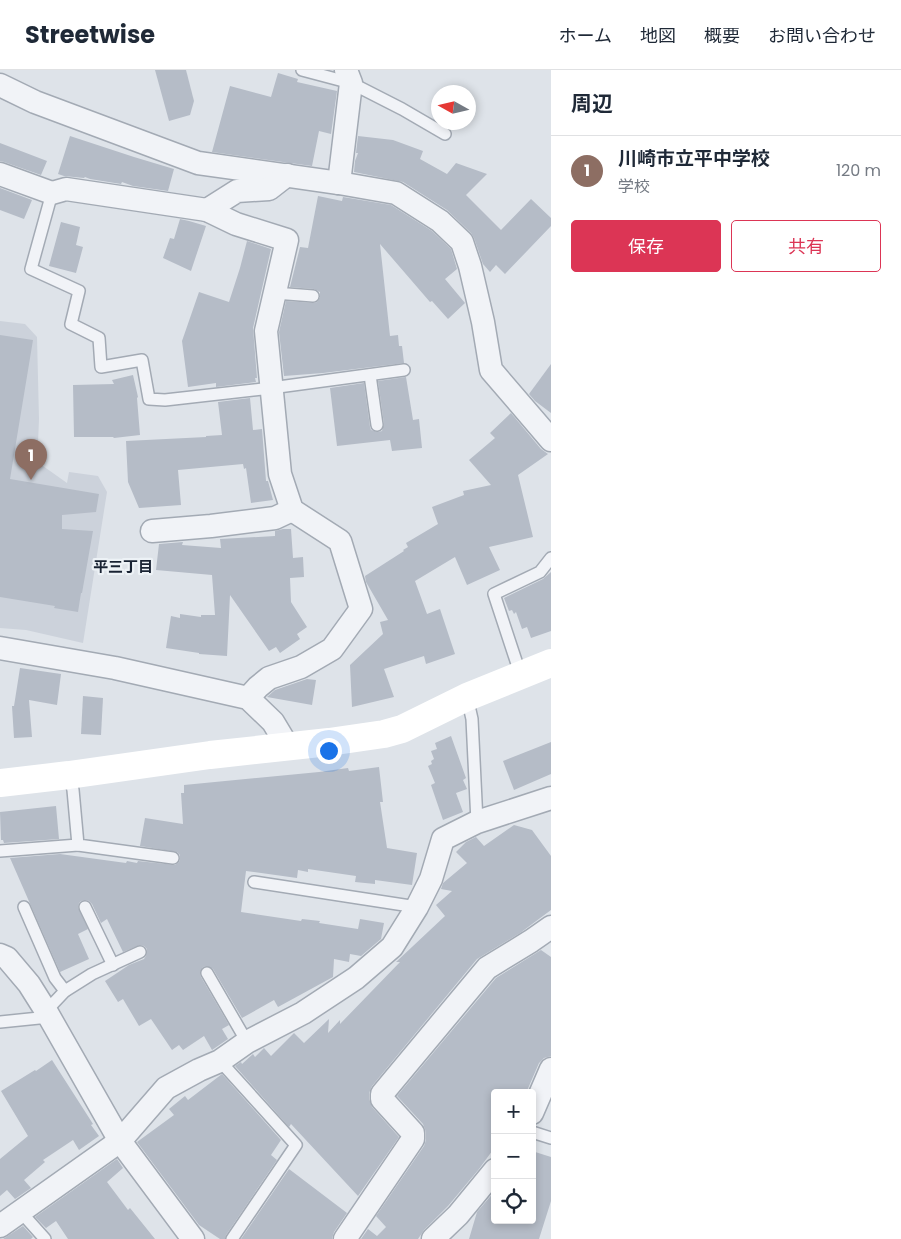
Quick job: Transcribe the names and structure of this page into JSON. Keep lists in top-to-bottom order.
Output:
{
  "districts": ["平三丁目"],
  "north": "left",
  "page": {
    "header": "Streetwise",
    "nav": [
      "ホーム",
      "地図",
      "概要",
      "お問い合わせ"
    ],
    "heading": "周辺",
    "list": [
      {
        "mark": "1",
        "name": "川崎市立平中学校",
        "note": "学校",
        "value": "120 m"
      }
    ],
    "buttons": ["保存", "共有"],
    "pins": "1",
    "map_buttons": ["+", "−"]
  }
}
